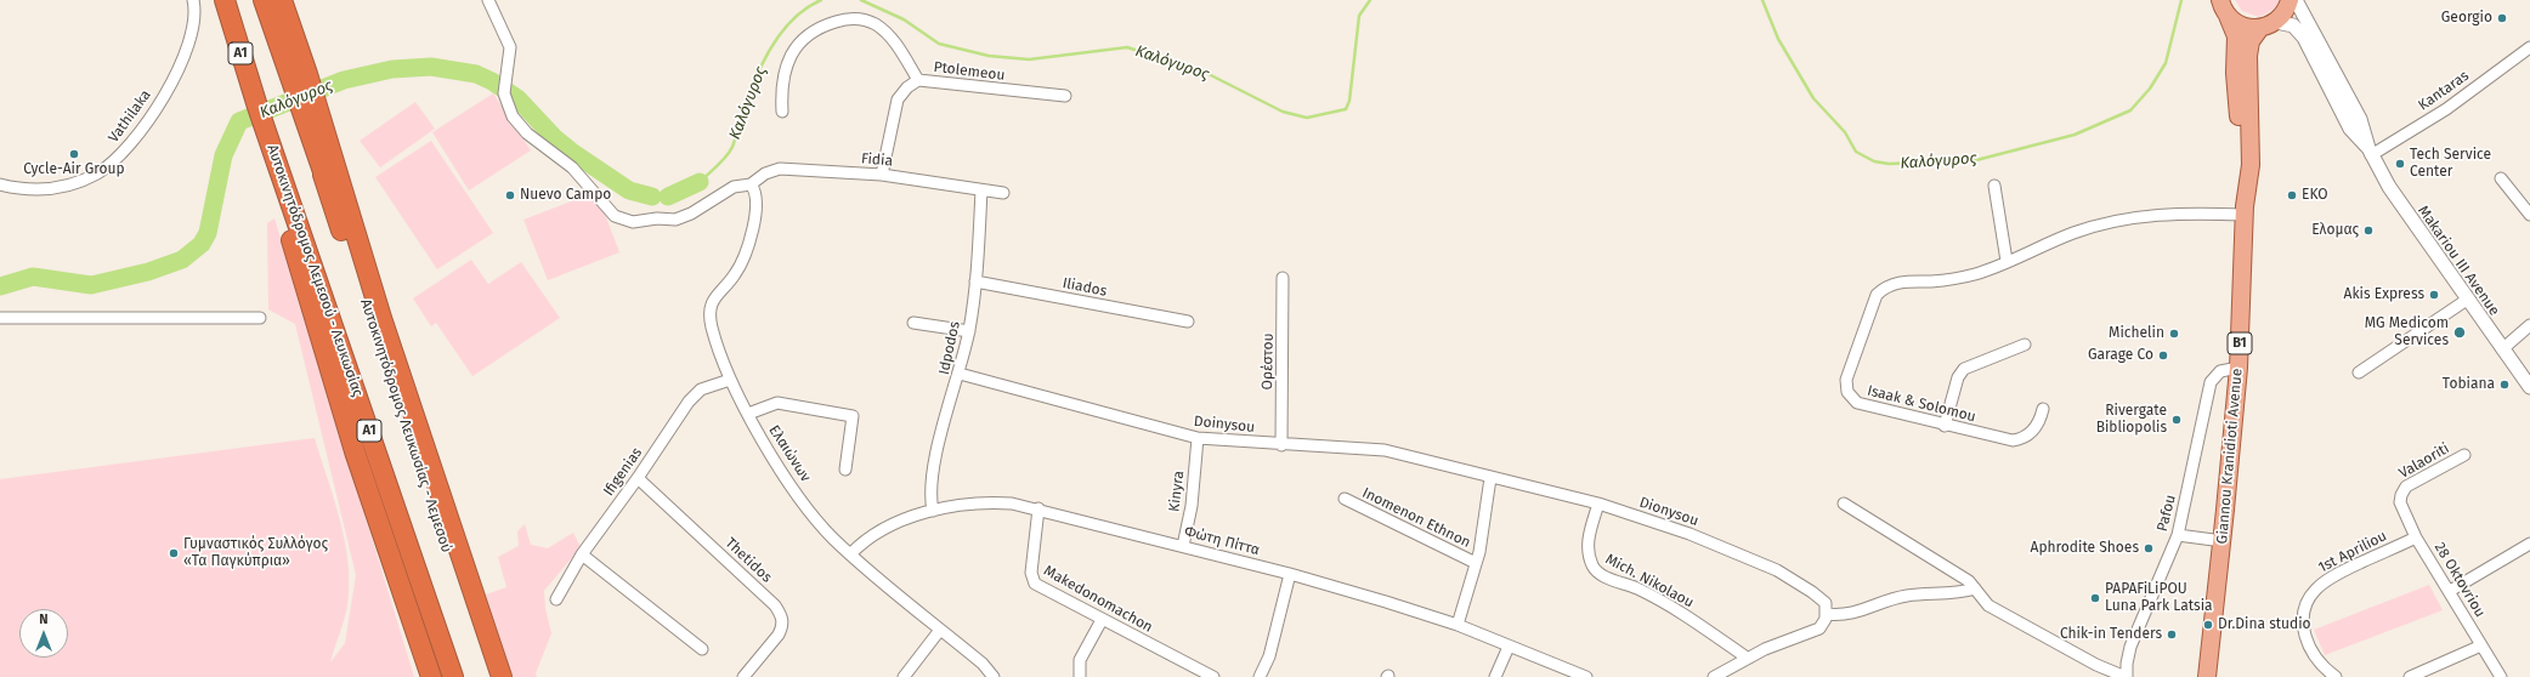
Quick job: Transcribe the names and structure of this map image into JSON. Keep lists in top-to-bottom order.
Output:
{
  "streets": {
    "highway": ["A1", "Αυτοκινητόδρομος Λεμεσού - Λευκωσίας", "Αυτοκινητόδρομος Λευκωσίας - Λεμεσού"],
    "main road": ["B1", "Giannou Kranidioti Avenue"],
    "street": [
      "Ptolemeou",
      "Kantaras",
      "Vathilaka",
      "Fidia",
      "Makariou III Avenue",
      "Iliados",
      "Idpodos",
      "Ορέστου",
      "Isaak & Solomou",
      "Doinysou",
      "Ελαιώνων",
      "Valaoriti",
      "Ifigenias",
      "Kinyra",
      "Dionysou",
      "Pafou",
      "Inomenon Ethnon",
      "Φώτη Πίττα",
      "1st Apriliou",
      "Thetidos",
      "28 Oktovriou",
      "Mich. Nikolaou",
      "Makedonomachon"
    ]
  },
  "crossings": [
    ["Ptolemeou", "Fidia"],
    ["Kantaras", "Makariou III Avenue"],
    ["Fidia", "Idpodos"],
    ["Fidia", "Ελαιώνων"],
    ["Makariou III Avenue", "B1"],
    ["Makariou III Avenue", "Giannou Kranidioti Avenue"],
    ["Iliados", "Idpodos"],
    ["B1", "Giannou Kranidioti Avenue"],
    ["Idpodos", "Doinysou"],
    ["Idpodos", "Φώτη Πίττα"],
    ["Ορέστου", "Doinysou"],
    ["Isaak & Solomou", "Giannou Kranidioti Avenue"],
    ["Doinysou", "Kinyra"],
    ["Doinysou", "Dionysou"],
    ["Ελαιώνων", "Ifigenias"],
    ["Ελαιώνων", "Φώτη Πίττα"],
    ["Giannou Kranidioti Avenue", "Pafou"],
    ["Valaoriti", "28 Oktovriou"],
    ["Ifigenias", "Thetidos"],
    ["Kinyra", "Φώτη Πίττα"],
    ["Dionysou", "Mich. Nikolaou"],
    ["Φώτη Πίττα", "Makedonomachon"],
    ["1st Apriliou", "28 Oktovriou"]
  ],
  "water": ["Καλόγυρος"],
  "places": [
    "Georgio",
    "Cycle-Air Group",
    "Tech Service Center",
    "Nuevo Campo",
    "EKO",
    "Ελομας",
    "Akis Express",
    "MG Medicom Services",
    "Michelin",
    "Garage Co",
    "Tobiana",
    "Rivergate Bibliopolis",
    "Aphrodite Shoes",
    "Γυμναστικός Συλλόγος «Τα Παγκύπρια»",
    "PAPAFiLiPOU Luna Park Latsia",
    "Dr.Dina studio",
    "Chik-in Tenders"
  ],
  "north": "top"
}
